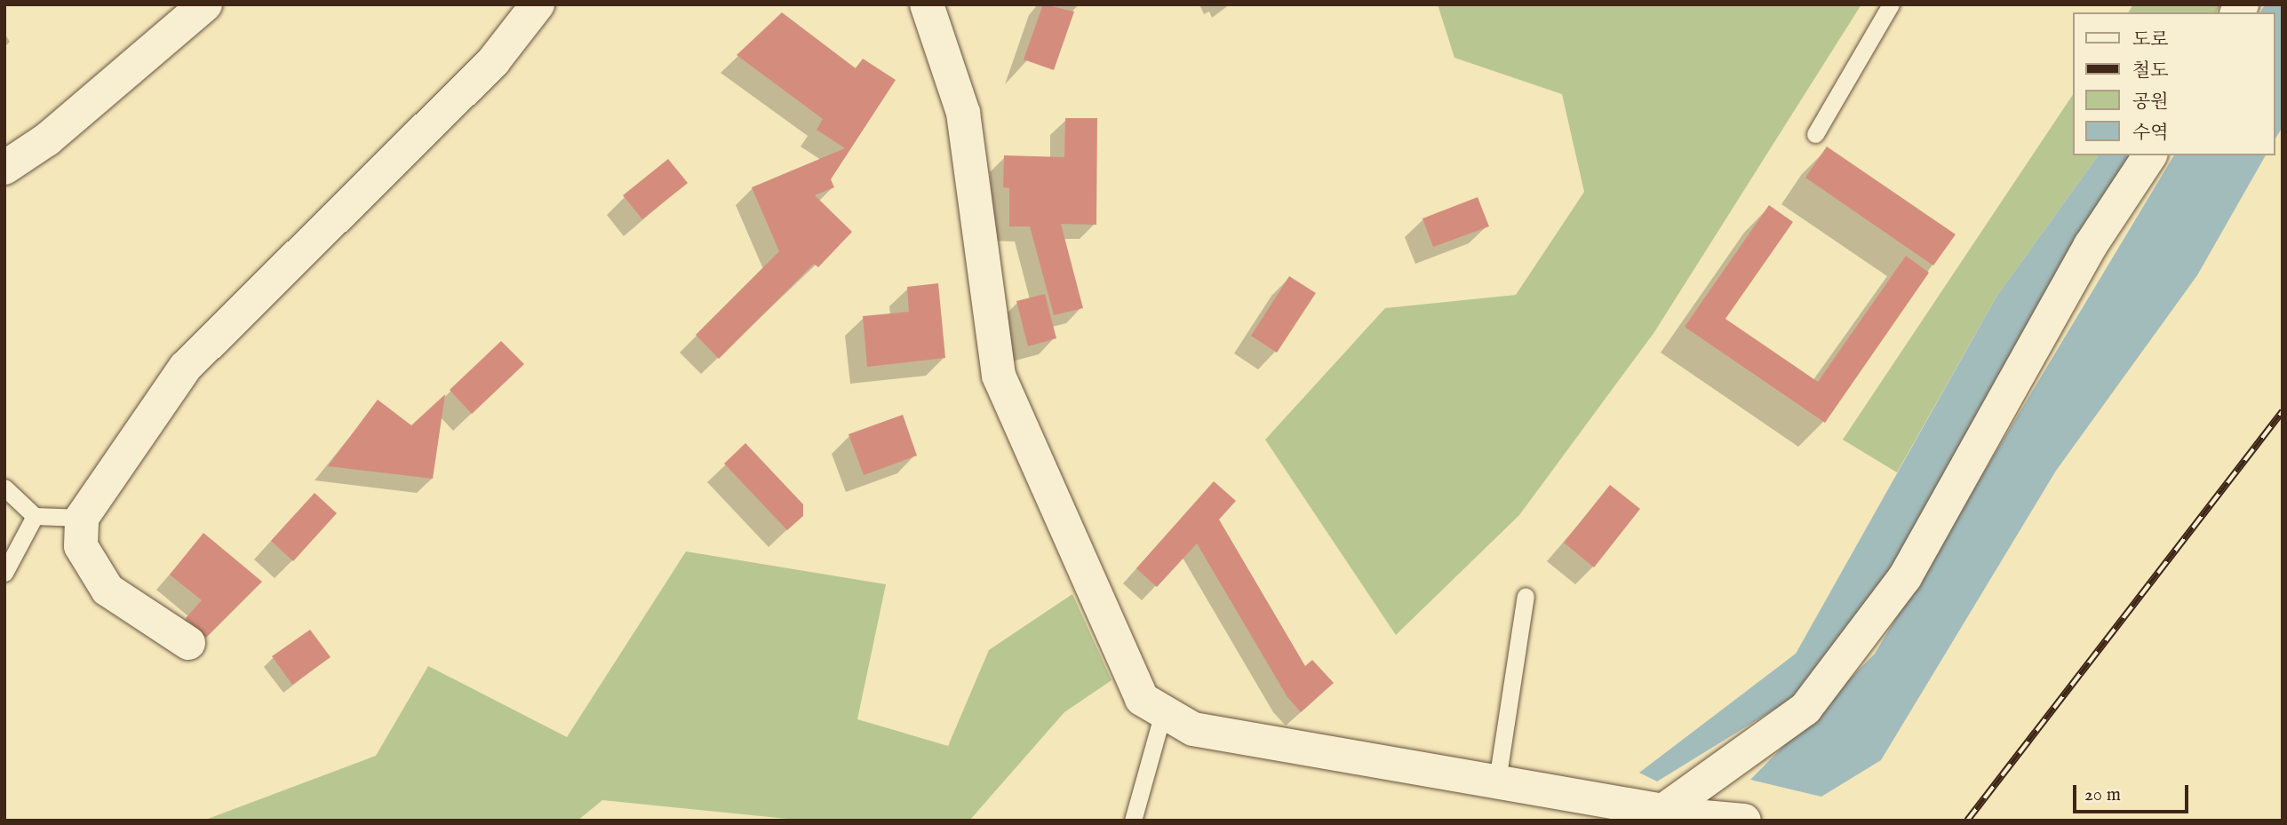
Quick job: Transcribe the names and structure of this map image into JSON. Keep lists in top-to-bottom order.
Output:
{
  "legend": [
    "도로",
    "철도",
    "공원",
    "수역"
  ],
  "scale_bar": "20 m"
}
